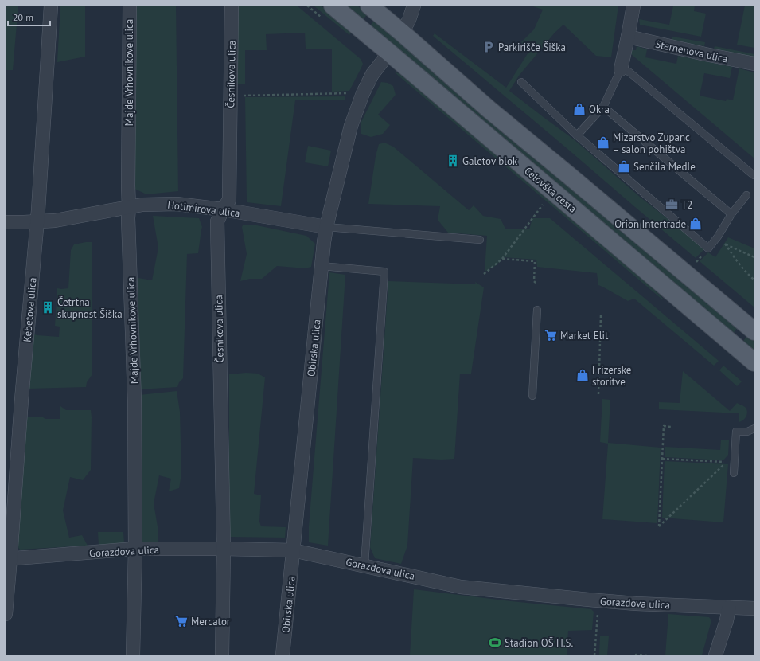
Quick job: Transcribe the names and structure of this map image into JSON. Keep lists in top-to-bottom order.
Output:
{
  "streets": {
    "main road": ["Celovška cesta"],
    "street": [
      "Sternenova ulica",
      "Majde Vrhovnikove ulica",
      "Česnikova ulica",
      "Hotimirova ulica",
      "Kebetova ulica",
      "Obirska ulica",
      "Gorazdova ulica"
    ]
  },
  "crossings": [
    ["Majde Vrhovnikove ulica", "Hotimirova ulica"],
    ["Majde Vrhovnikove ulica", "Gorazdova ulica"],
    ["Česnikova ulica", "Hotimirova ulica"],
    ["Česnikova ulica", "Gorazdova ulica"],
    ["Celovška cesta", "Obirska ulica"],
    ["Hotimirova ulica", "Kebetova ulica"],
    ["Hotimirova ulica", "Obirska ulica"],
    ["Kebetova ulica", "Gorazdova ulica"],
    ["Obirska ulica", "Gorazdova ulica"]
  ],
  "places": {
    "parking": ["Parkirišče Šiška"],
    "shop": [
      "Okra",
      "Mizarstvo Zupanc – salon pohištva",
      "Senčila Medle",
      "Orion Intertrade",
      "Frizerske storitve"
    ],
    "building": ["Galetov blok", "Četrtna skupnost Šiška"],
    "office": ["T2"],
    "supermarket": ["Market Elit", "Mercator"],
    "sports": ["Stadion OŠ H.S."]
  },
  "scale_bar": "20 m"
}
